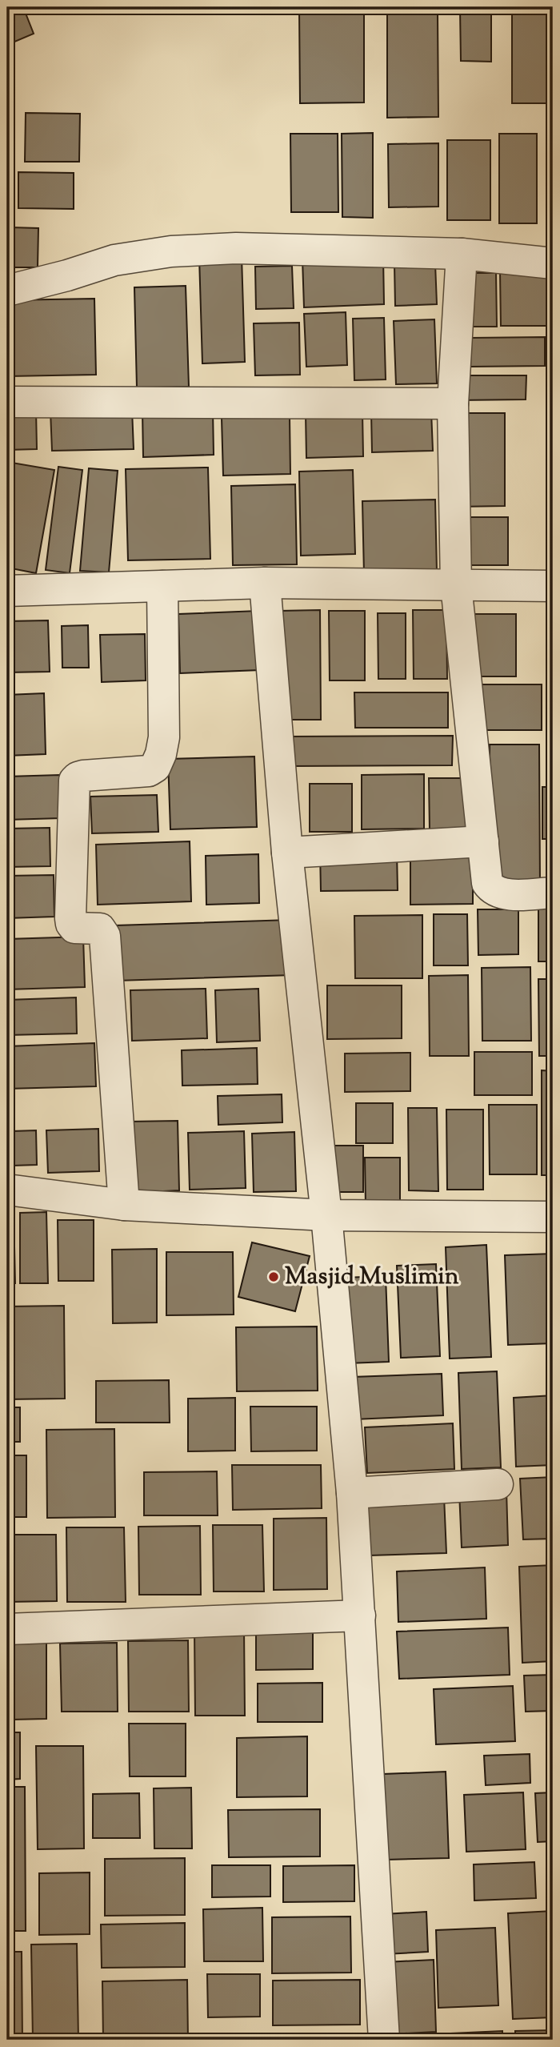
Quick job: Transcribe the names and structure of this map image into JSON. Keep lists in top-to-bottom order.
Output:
{
  "places": ["Masjid Muslimin"]
}
